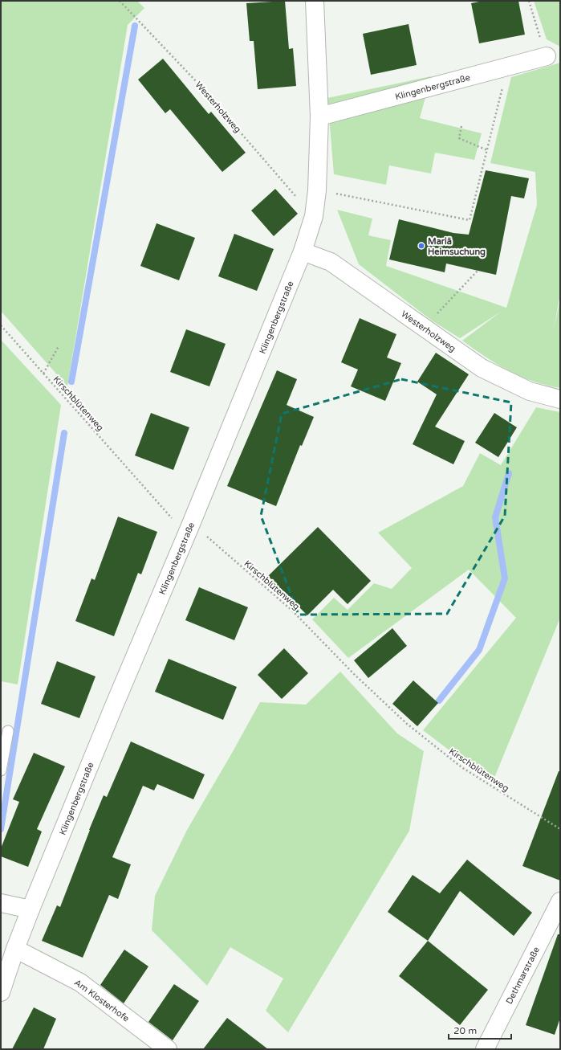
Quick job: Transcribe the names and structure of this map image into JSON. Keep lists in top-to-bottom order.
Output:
{
  "streets": {
    "street": [
      "Klingenbergstraße",
      "Westerholzweg",
      "Dethmarstraße",
      "Am Klosterhofe"
    ],
    "path": ["Kirschblütenweg"]
  },
  "crossings": [
    ["Klingenbergstraße", "Westerholzweg"],
    ["Klingenbergstraße", "Kirschblütenweg"],
    ["Klingenbergstraße", "Am Klosterhofe"]
  ],
  "places": ["Mariä Heimsuchung"],
  "scale_bar": "20 m"
}
